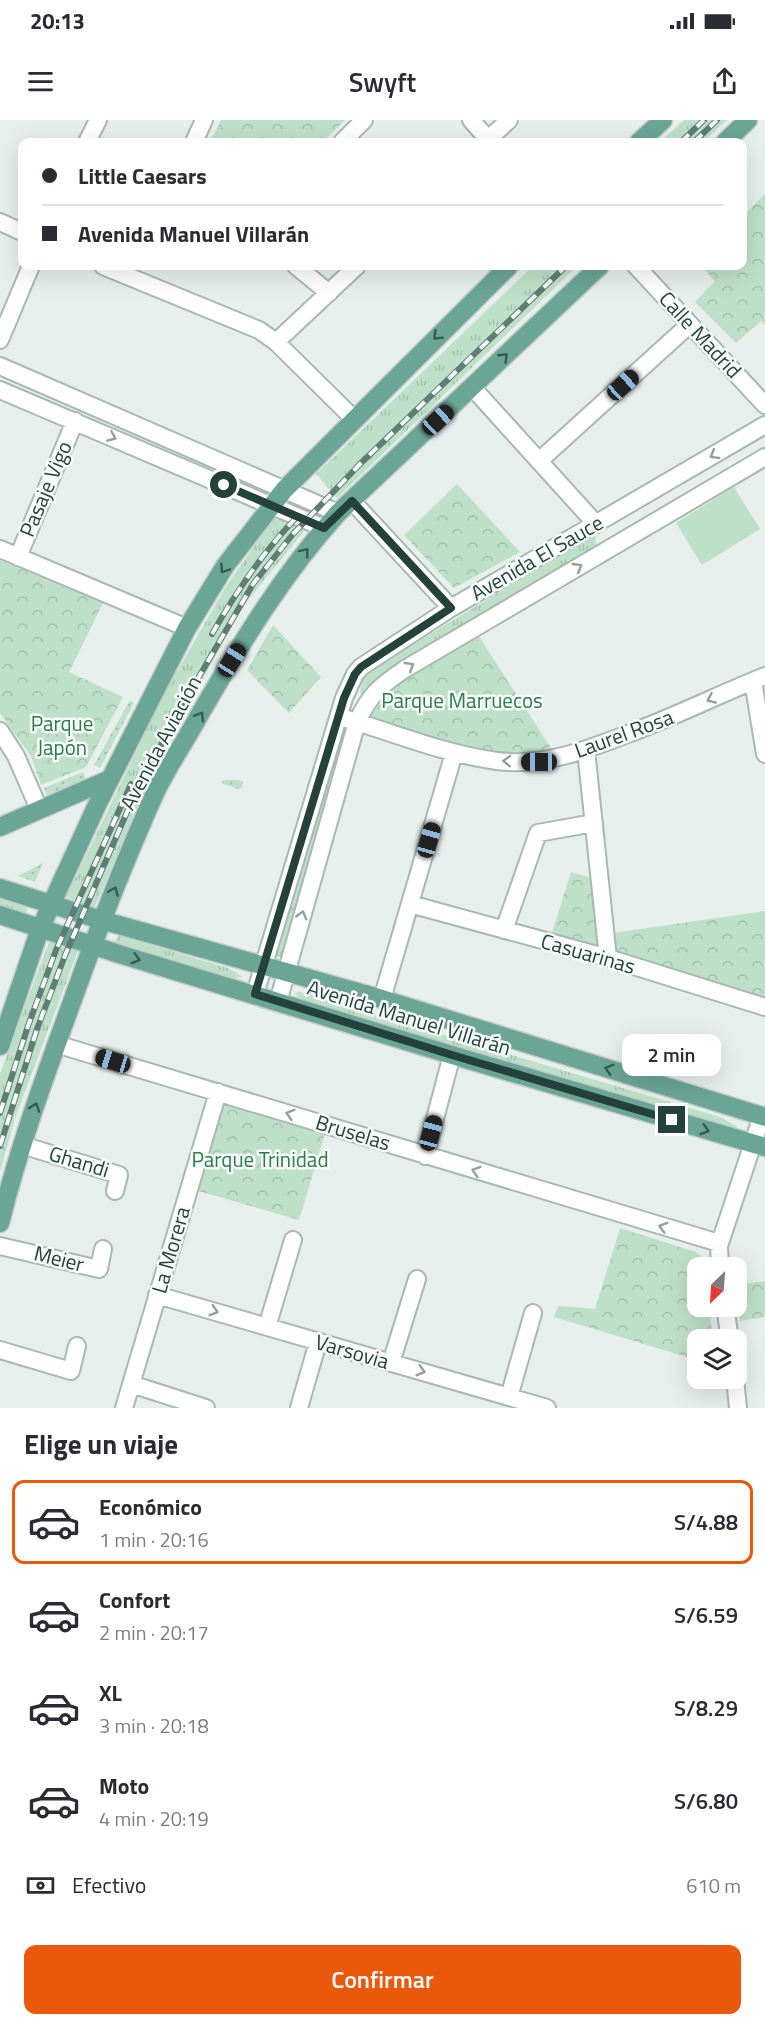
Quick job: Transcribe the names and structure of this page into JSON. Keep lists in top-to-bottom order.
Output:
{
  "streets": {
    "main road": ["Avenida Aviación", "Avenida Manuel Villarán"],
    "street": [
      "Calle Madrid",
      "Pasaje Vigo",
      "Avenida El Sauce",
      "Laurel Rosa",
      "Casuarinas",
      "Bruselas",
      "Ghandi",
      "La Morera",
      "Meier",
      "Varsovia"
    ]
  },
  "crossings": [
    ["Avenida El Sauce", "Laurel Rosa"],
    ["Avenida El Sauce", "Avenida Manuel Villarán"],
    ["Avenida Aviación", "Avenida Manuel Villarán"],
    ["Avenida Aviación", "Bruselas"],
    ["Avenida Aviación", "Ghandi"],
    ["Bruselas", "La Morera"],
    ["La Morera", "Varsovia"]
  ],
  "one_way": ["Laurel Rosa", "Bruselas"],
  "parks": ["Parque Marruecos", "Parque Japón", "Parque Trinidad"],
  "north": "bottom left",
  "page": {
    "status": "20:13",
    "header": "Swyft",
    "banner": ["Little Caesars", "Avenida Manuel Villarán"],
    "bubble": "2 min",
    "heading": "Elige un viaje",
    "list": [
      {
        "name": "Económico",
        "note": "1 min · 20:16",
        "value": "S/4.88"
      },
      {
        "name": "Confort",
        "note": "2 min · 20:17",
        "value": "S/6.59"
      },
      {
        "name": "XL",
        "note": "3 min · 20:18",
        "value": "S/8.29"
      },
      {
        "name": "Moto",
        "note": "4 min · 20:19",
        "value": "S/6.80"
      }
    ],
    "pay": ["Efectivo", "610 m"],
    "buttons": "Confirmar"
  }
}
